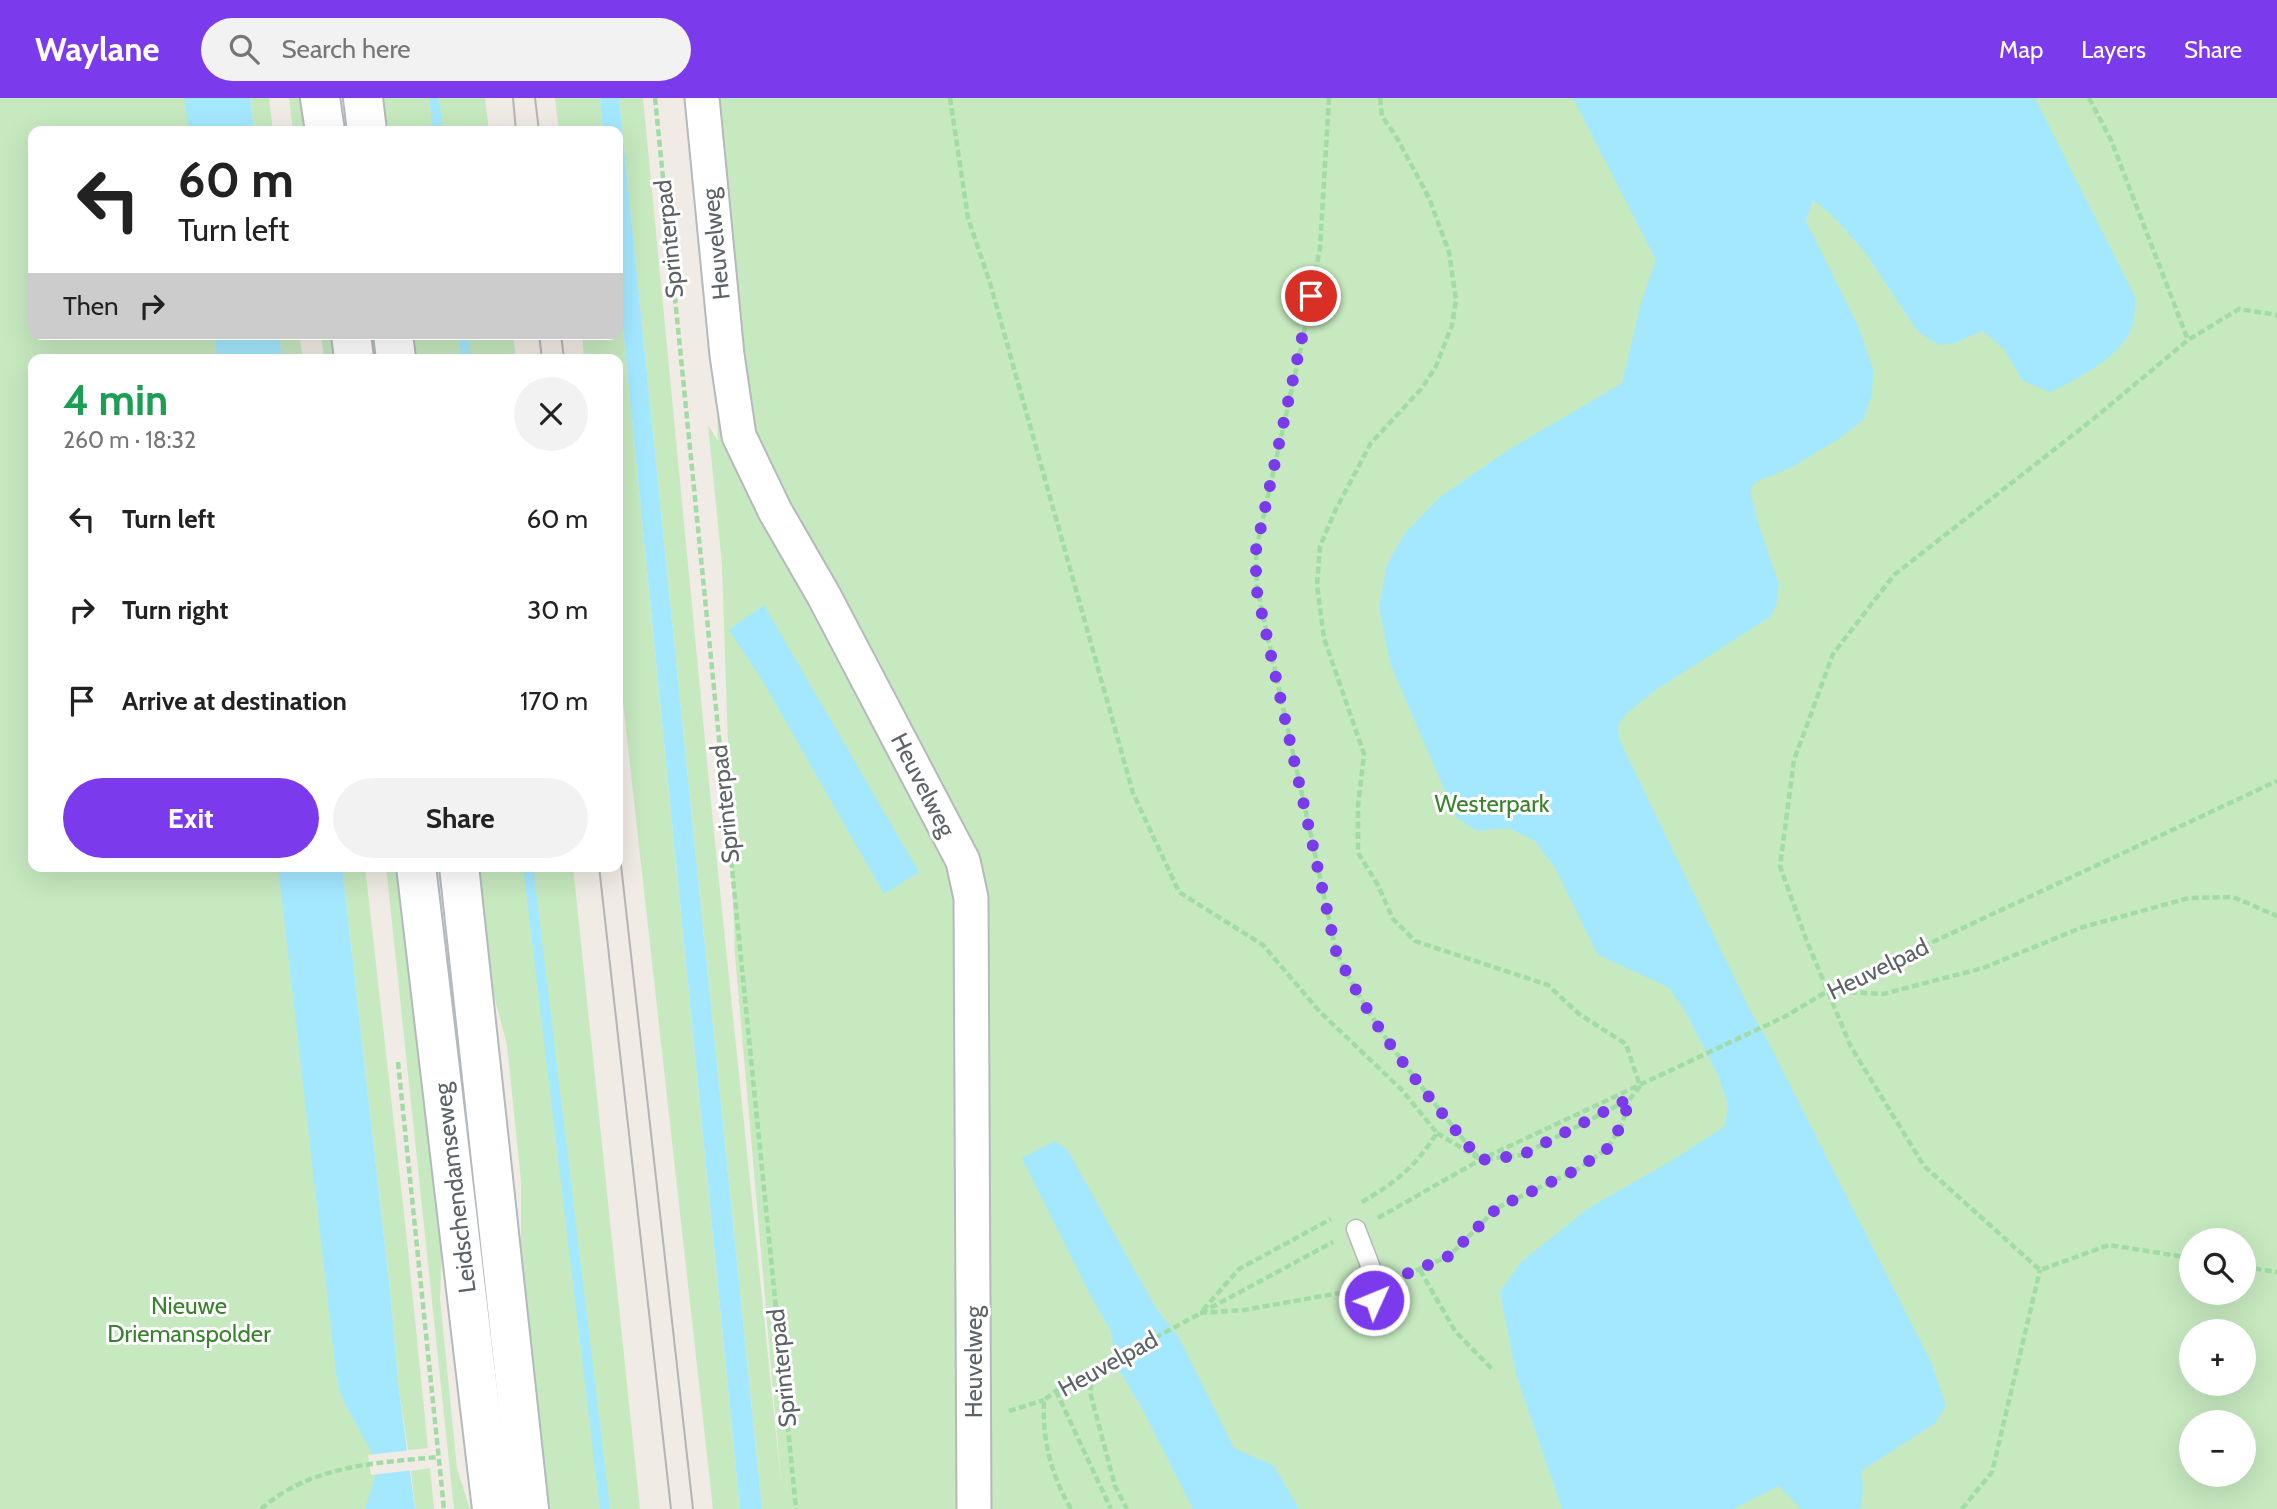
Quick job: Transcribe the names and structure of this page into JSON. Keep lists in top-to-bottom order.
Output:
{
  "streets": {
    "main road": ["Leidschendamseweg"],
    "street": ["Heuvelweg"],
    "path": ["Sprinterpad", "Heuvelpad"]
  },
  "parks": ["Westerpark", "Nieuwe Driemanspolder"],
  "page": {
    "header": "Waylane",
    "search": "Search here",
    "nav": ["Map", "Layers", "Share"],
    "turn": ["60 m", "Turn left"],
    "then": "Then",
    "heading": ["4 min", "260 m · 18:32"],
    "list": [
      {
        "name": "Turn left",
        "value": "60 m"
      },
      {
        "name": "Turn right",
        "value": "30 m"
      },
      {
        "name": "Arrive at destination",
        "value": "170 m"
      }
    ],
    "buttons": ["Exit", "Share"],
    "map_buttons": ["+", "−"]
  }
}
